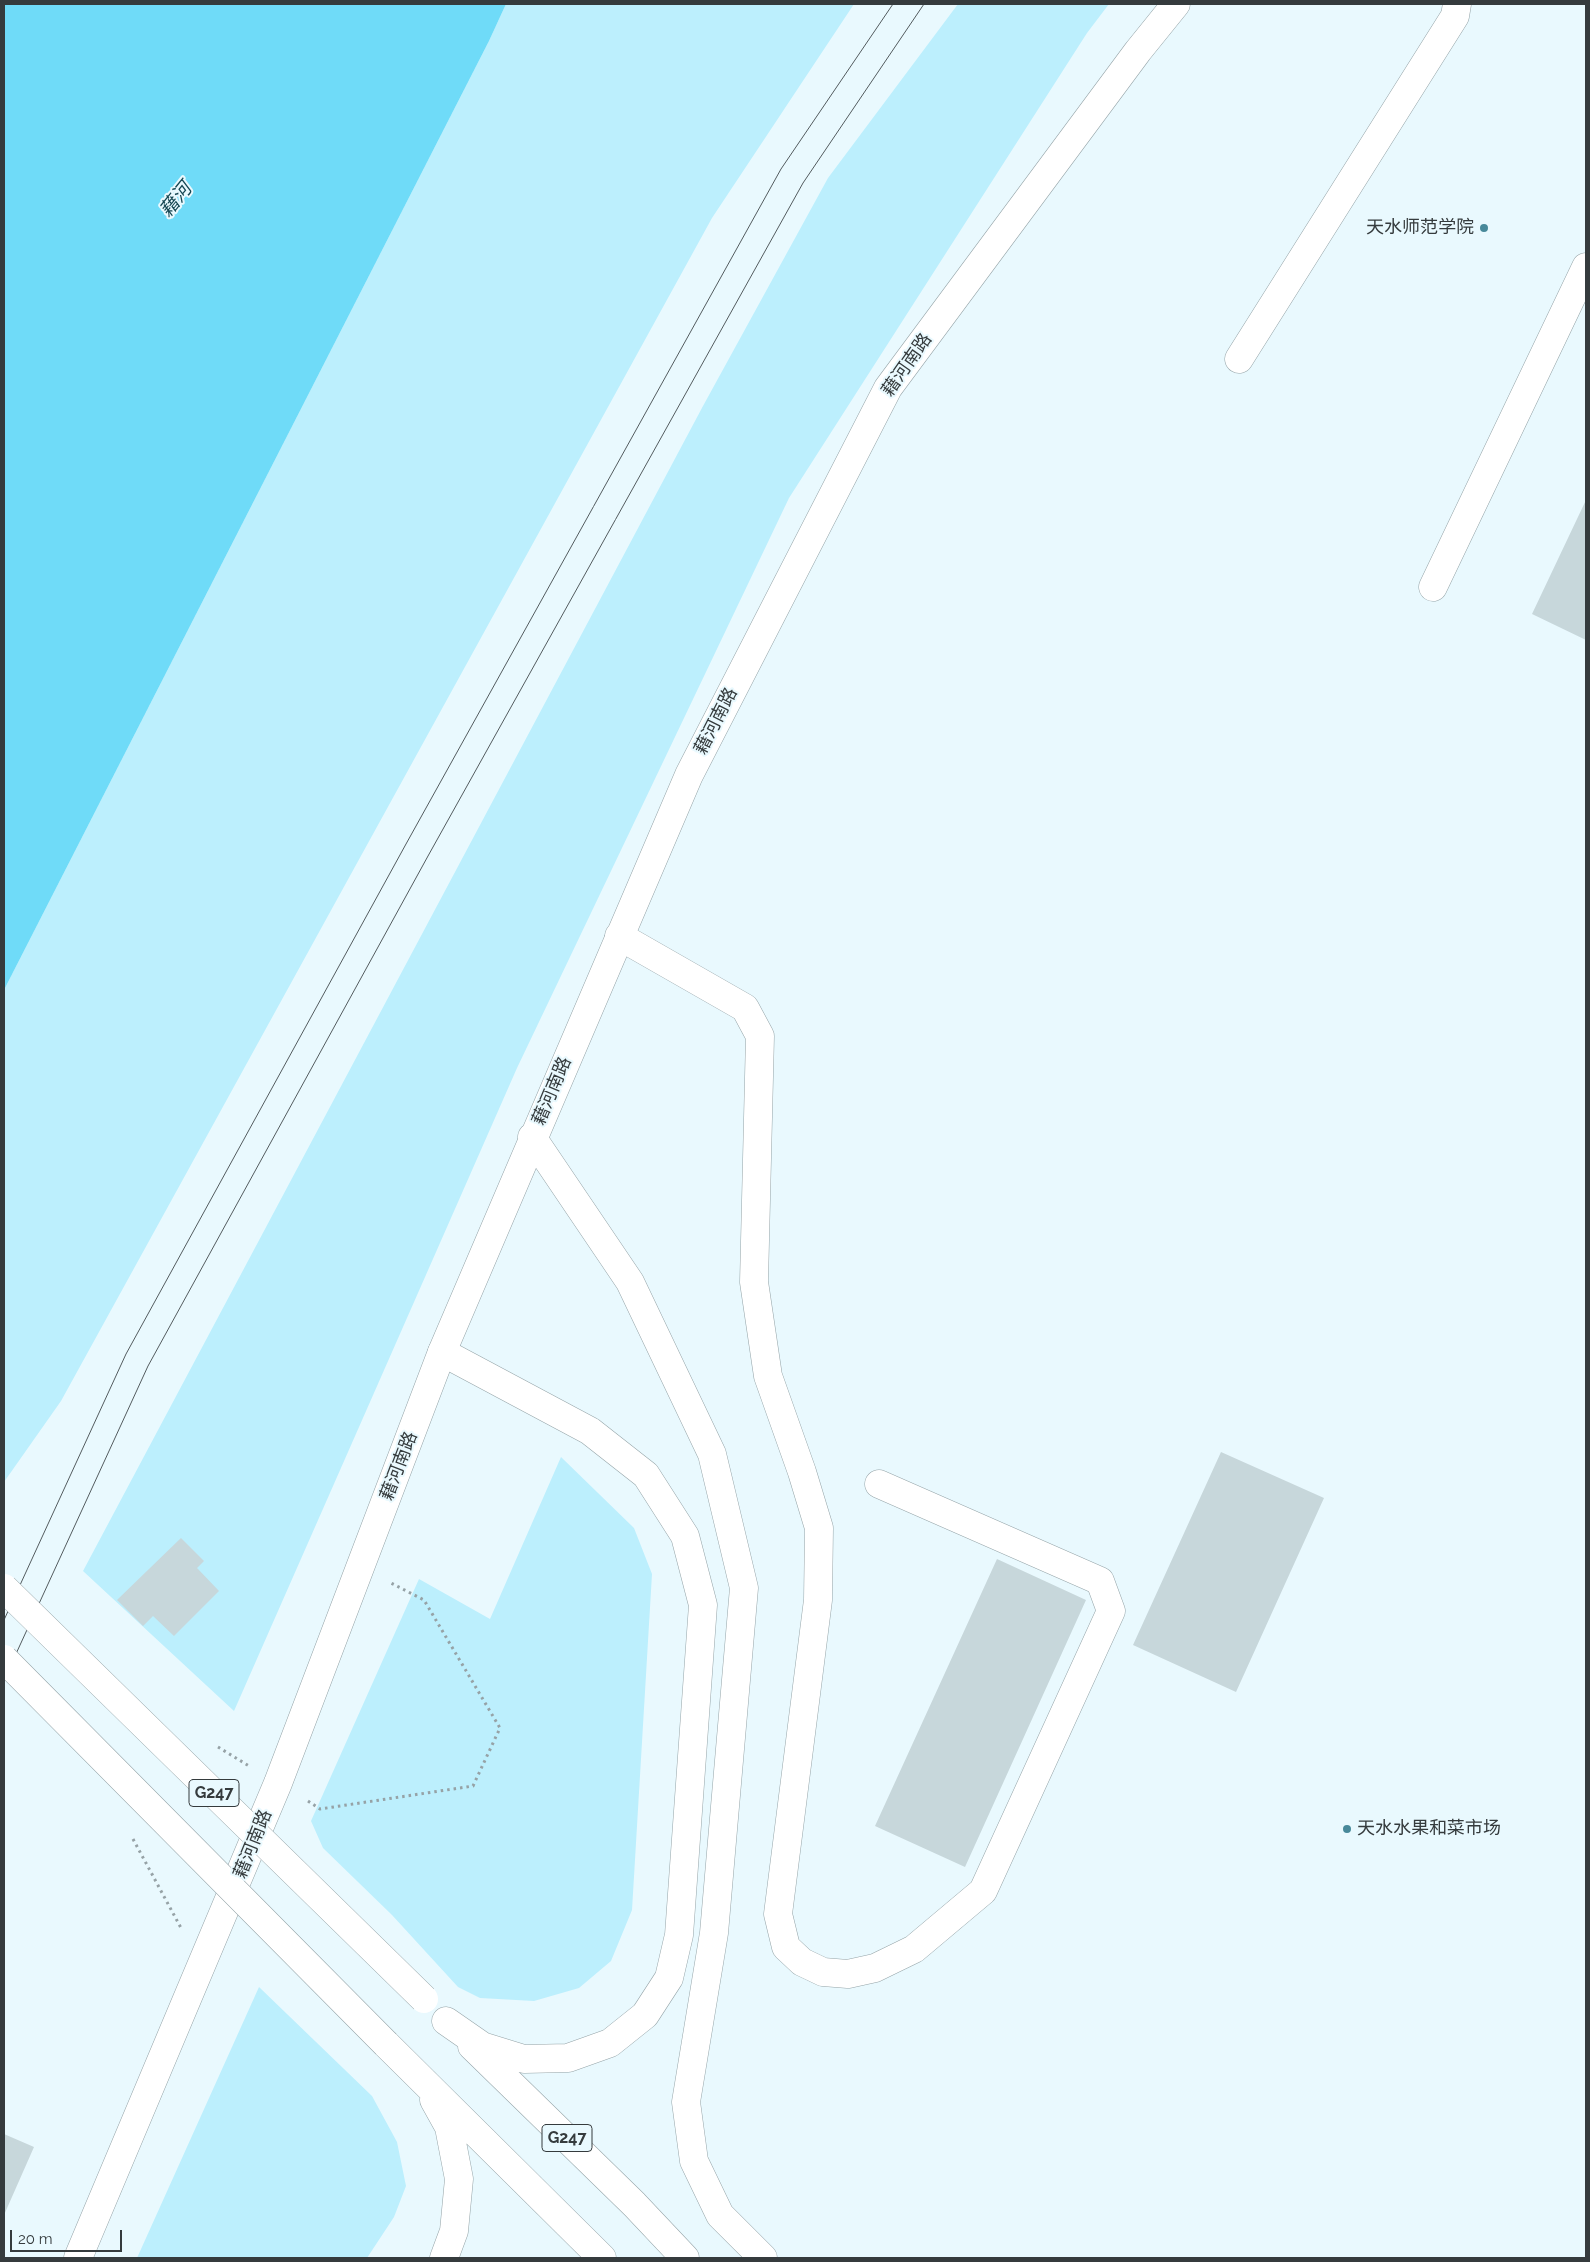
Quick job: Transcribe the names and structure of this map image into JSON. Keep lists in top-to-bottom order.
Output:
{
  "streets": {
    "main road": ["藉河南路", "G247"]
  },
  "water": ["藉河"],
  "places": ["天水师范学院", "天水水果和菜市场"],
  "scale_bar": "20 m"
}
